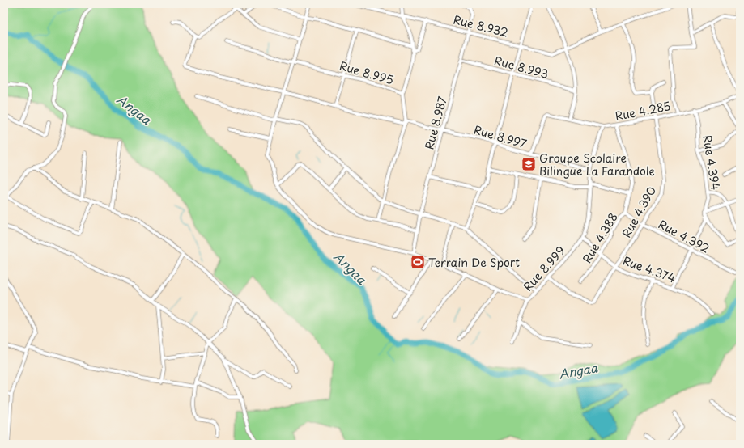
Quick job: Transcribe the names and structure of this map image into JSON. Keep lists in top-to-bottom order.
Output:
{
  "streets": {
    "street": [
      "Rue 8.932",
      "Rue 8.993",
      "Rue 8.995",
      "Rue 4.285",
      "Rue 8.987",
      "Rue 8.997",
      "Rue 4.394",
      "Rue 4.390",
      "Rue 4.392",
      "Rue 4.388",
      "Rue 8.999",
      "Rue 4.374"
    ]
  },
  "crossings": [
    ["Rue 8.932", "Rue 8.995"],
    ["Rue 8.932", "Rue 8.987"],
    ["Rue 8.993", "Rue 8.987"],
    ["Rue 4.285", "Rue 8.997"],
    ["Rue 4.285", "Rue 4.394"],
    ["Rue 4.285", "Rue 4.390"],
    ["Rue 4.285", "Rue 4.388"],
    ["Rue 8.987", "Rue 8.997"],
    ["Rue 8.987", "Rue 8.999"],
    ["Rue 4.394", "Rue 4.392"],
    ["Rue 4.394", "Rue 4.374"],
    ["Rue 4.390", "Rue 4.392"],
    ["Rue 4.390", "Rue 8.999"],
    ["Rue 4.390", "Rue 4.374"],
    ["Rue 4.392", "Rue 4.388"],
    ["Rue 4.388", "Rue 4.374"],
    ["Rue 8.999", "Rue 4.374"]
  ],
  "water": ["Angaa"],
  "places": {
    "school or university": ["Groupe Scolaire Bilingue La Farandole"],
    "sports": ["Terrain De Sport"]
  }
}
